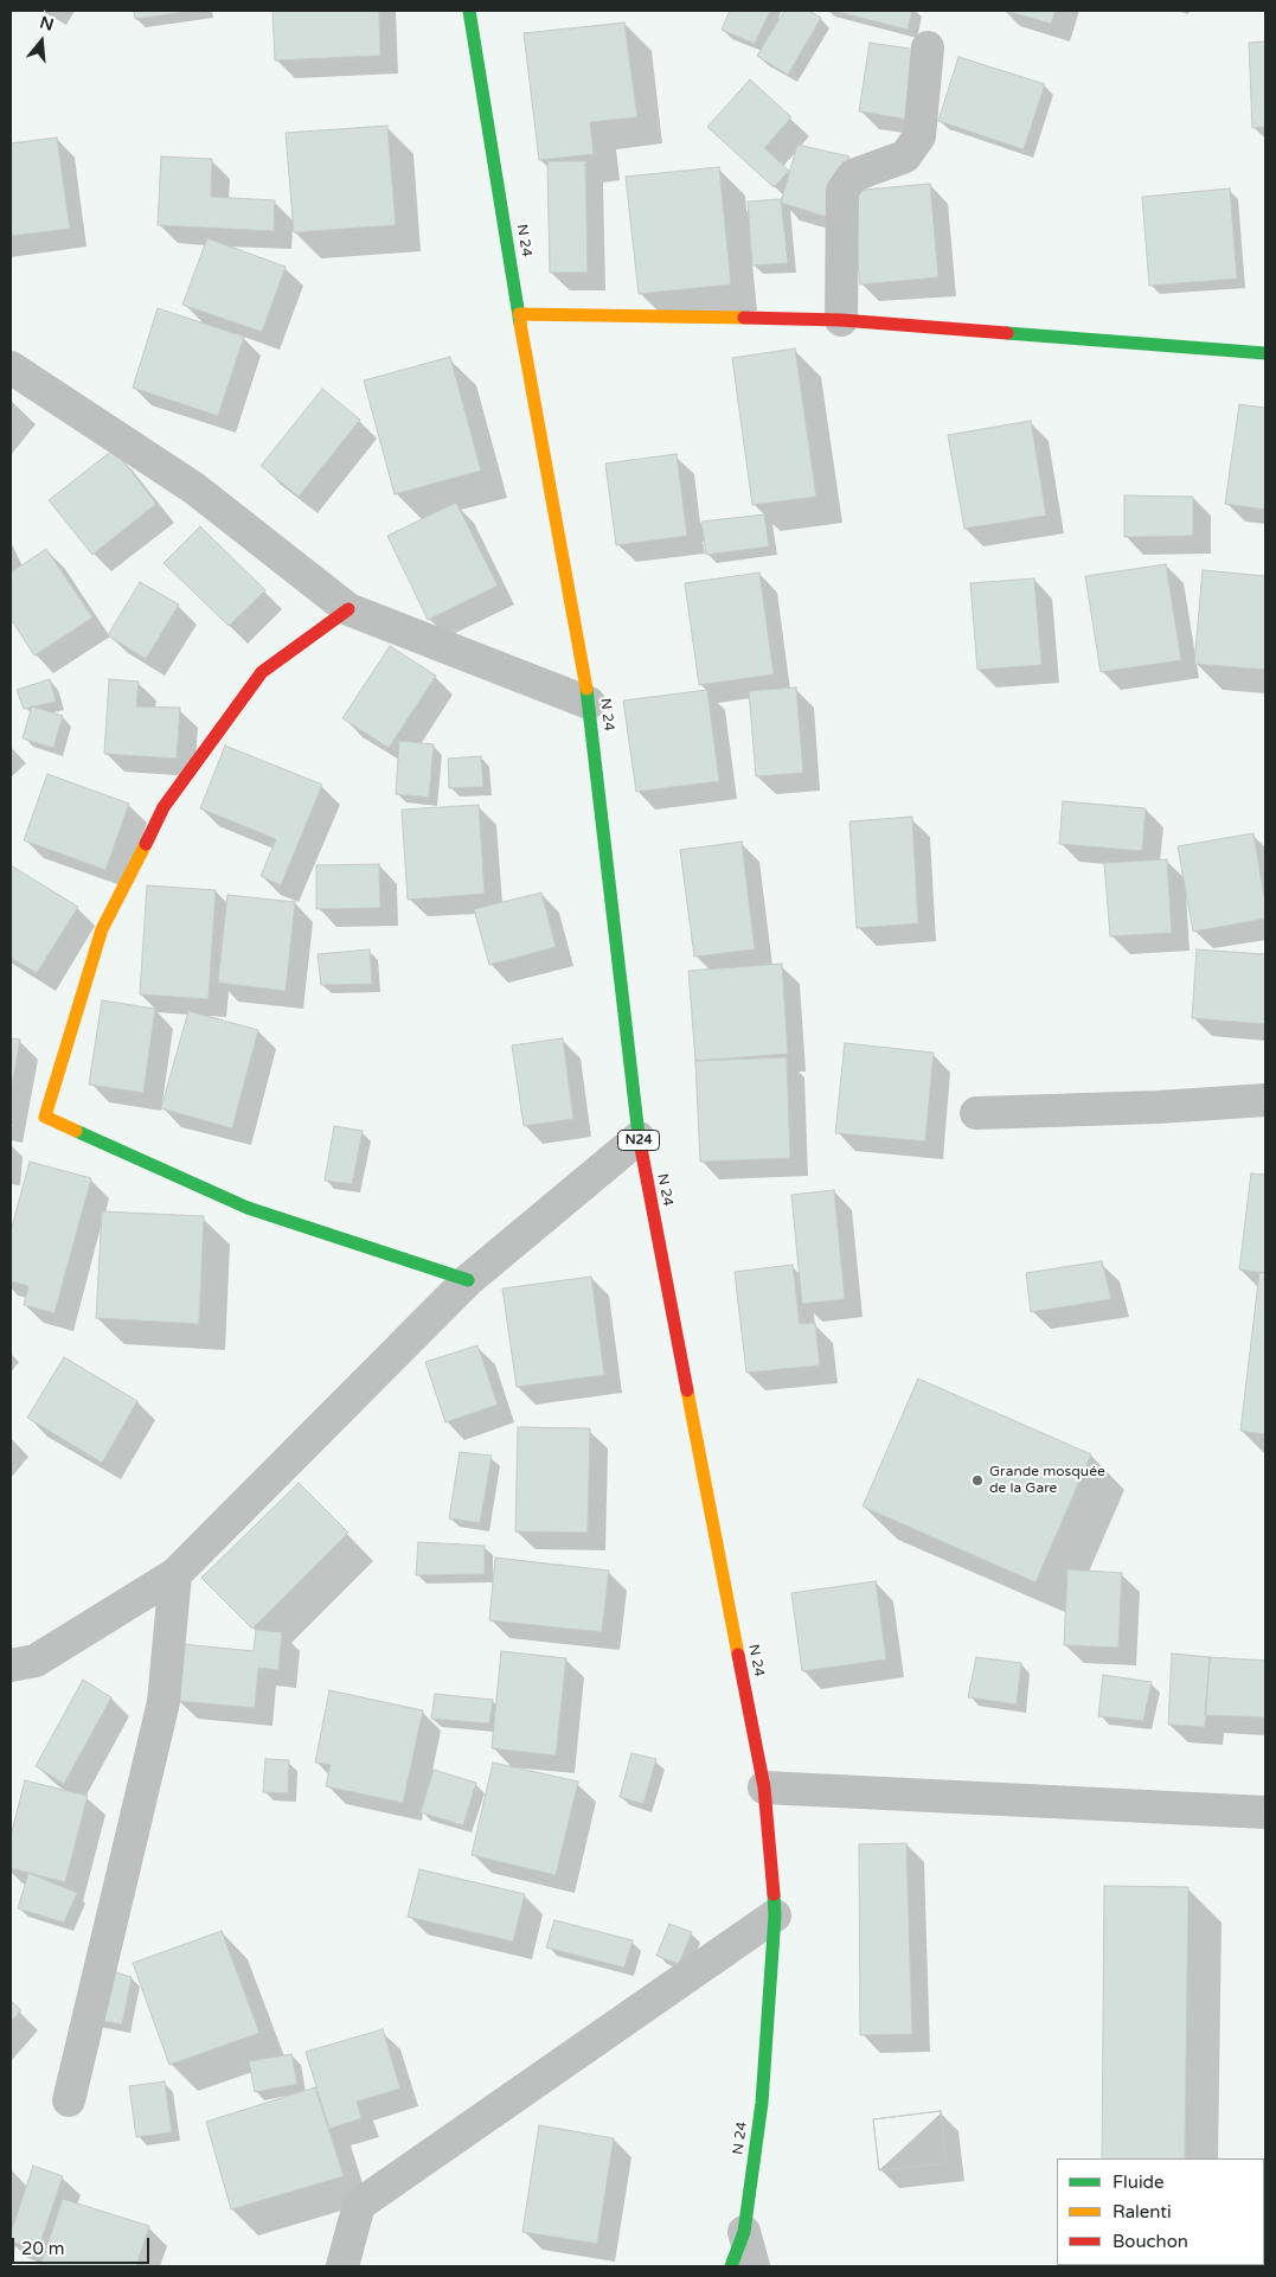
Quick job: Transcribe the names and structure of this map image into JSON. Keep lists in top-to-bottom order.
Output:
{
  "streets": {
    "main road": ["N 24", "N24"]
  },
  "places": ["Grande mosquée de la Gare"],
  "legend": ["Fluide", "Ralenti", "Bouchon"],
  "scale_bar": "20 m",
  "north": "top"
}
